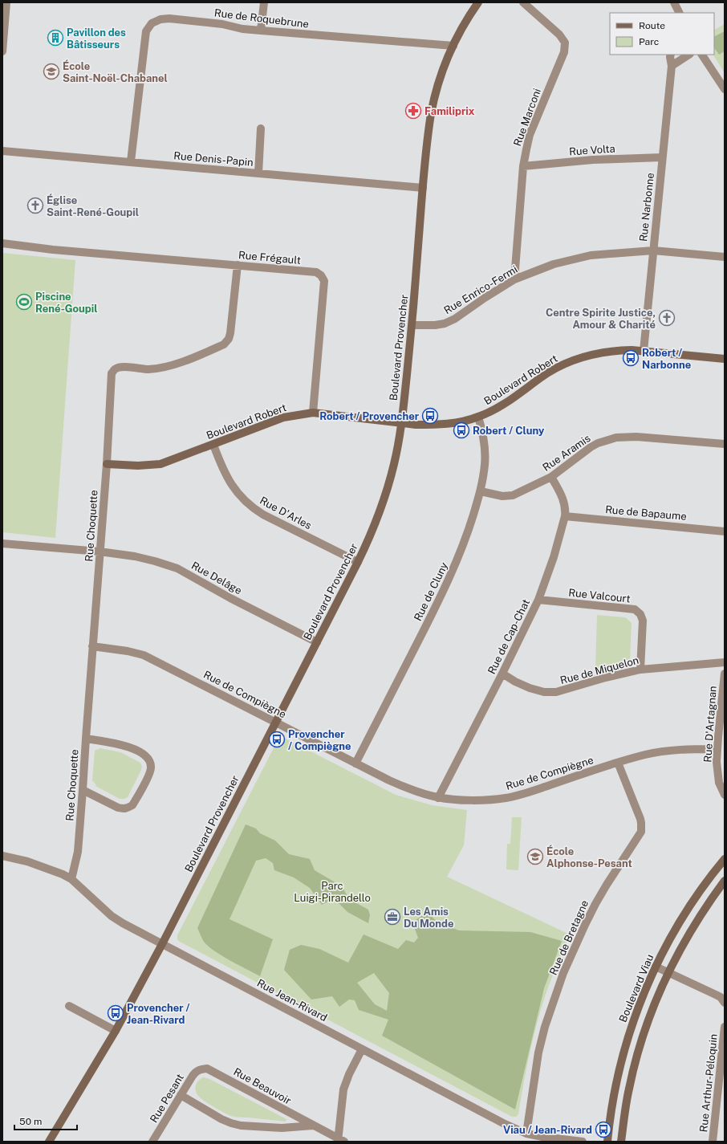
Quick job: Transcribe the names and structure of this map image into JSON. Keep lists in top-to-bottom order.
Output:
{
  "streets": {
    "street": [
      "Rue de Roquebrune",
      "Rue Marconi",
      "Rue Volta",
      "Rue Denis-Papin",
      "Rue Narbonne",
      "Rue Frégault",
      "Rue Enrico-Fermi",
      "Boulevard Provencher",
      "Boulevard Robert",
      "Rue Aramis",
      "Rue D'Arles",
      "Rue de Bapaume",
      "Rue Choquette",
      "Rue Delâge",
      "Rue de Cluny",
      "Rue Valcourt",
      "Rue de Cap-Chat",
      "Rue de Miquelon",
      "Rue de Compiègne",
      "Rue D'Artagnan",
      "Rue de Bretagne",
      "Boulevard Viau",
      "Rue Jean-Rivard",
      "Rue Arthur-Péloquin",
      "Rue Beauvoir",
      "Rue Pesant"
    ]
  },
  "crossings": [
    ["Rue de Roquebrune", "Rue Denis-Papin"],
    ["Rue de Roquebrune", "Boulevard Provencher"],
    ["Rue Marconi", "Rue Volta"],
    ["Rue Marconi", "Rue Enrico-Fermi"],
    ["Rue Volta", "Rue Narbonne"],
    ["Rue Denis-Papin", "Boulevard Provencher"],
    ["Rue Narbonne", "Rue Enrico-Fermi"],
    ["Rue Narbonne", "Boulevard Robert"],
    ["Rue Frégault", "Boulevard Robert"],
    ["Rue Frégault", "Rue Choquette"],
    ["Rue Enrico-Fermi", "Boulevard Provencher"],
    ["Boulevard Provencher", "Boulevard Robert"],
    ["Boulevard Provencher", "Rue D'Arles"],
    ["Boulevard Provencher", "Rue Delâge"],
    ["Boulevard Provencher", "Rue de Compiègne"],
    ["Boulevard Provencher", "Rue Jean-Rivard"],
    ["Boulevard Robert", "Rue D'Arles"],
    ["Boulevard Robert", "Rue Choquette"],
    ["Boulevard Robert", "Rue de Cluny"],
    ["Rue Aramis", "Rue de Cluny"],
    ["Rue Aramis", "Rue de Cap-Chat"],
    ["Rue de Bapaume", "Rue de Cap-Chat"],
    ["Rue Choquette", "Rue Delâge"],
    ["Rue Choquette", "Rue de Compiègne"],
    ["Rue Choquette", "Rue Jean-Rivard"],
    ["Rue de Cluny", "Rue de Compiègne"],
    ["Rue Valcourt", "Rue de Cap-Chat"],
    ["Rue Valcourt", "Rue de Miquelon"],
    ["Rue de Cap-Chat", "Rue de Miquelon"],
    ["Rue de Cap-Chat", "Rue de Compiègne"],
    ["Rue de Compiègne", "Rue D'Artagnan"],
    ["Rue de Compiègne", "Rue de Bretagne"],
    ["Rue de Bretagne", "Rue Jean-Rivard"],
    ["Rue Beauvoir", "Rue Pesant"]
  ],
  "parks": ["Parc Luigi-Pirandello"],
  "places": {
    "building": ["Pavillon des Bâtisseurs"],
    "school or university": ["École Saint-Noël-Chabanel", "École Alphonse-Pesant"],
    "pharmacy": ["Familiprix"],
    "church": ["Église Saint-René-Goupil", "Centre Spirite Justice, Amour & Charité"],
    "sports": ["Piscine René-Goupil"],
    "bus stop": [
      "Robert / Narbonne",
      "Robert / Provencher",
      "Robert / Cluny",
      "Provencher / Compiègne",
      "Provencher / Jean-Rivard",
      "Viau / Jean-Rivard"
    ],
    "office": ["Les Amis Du Monde"]
  },
  "legend": ["Route", "Parc"],
  "scale_bar": "50 m"
}
